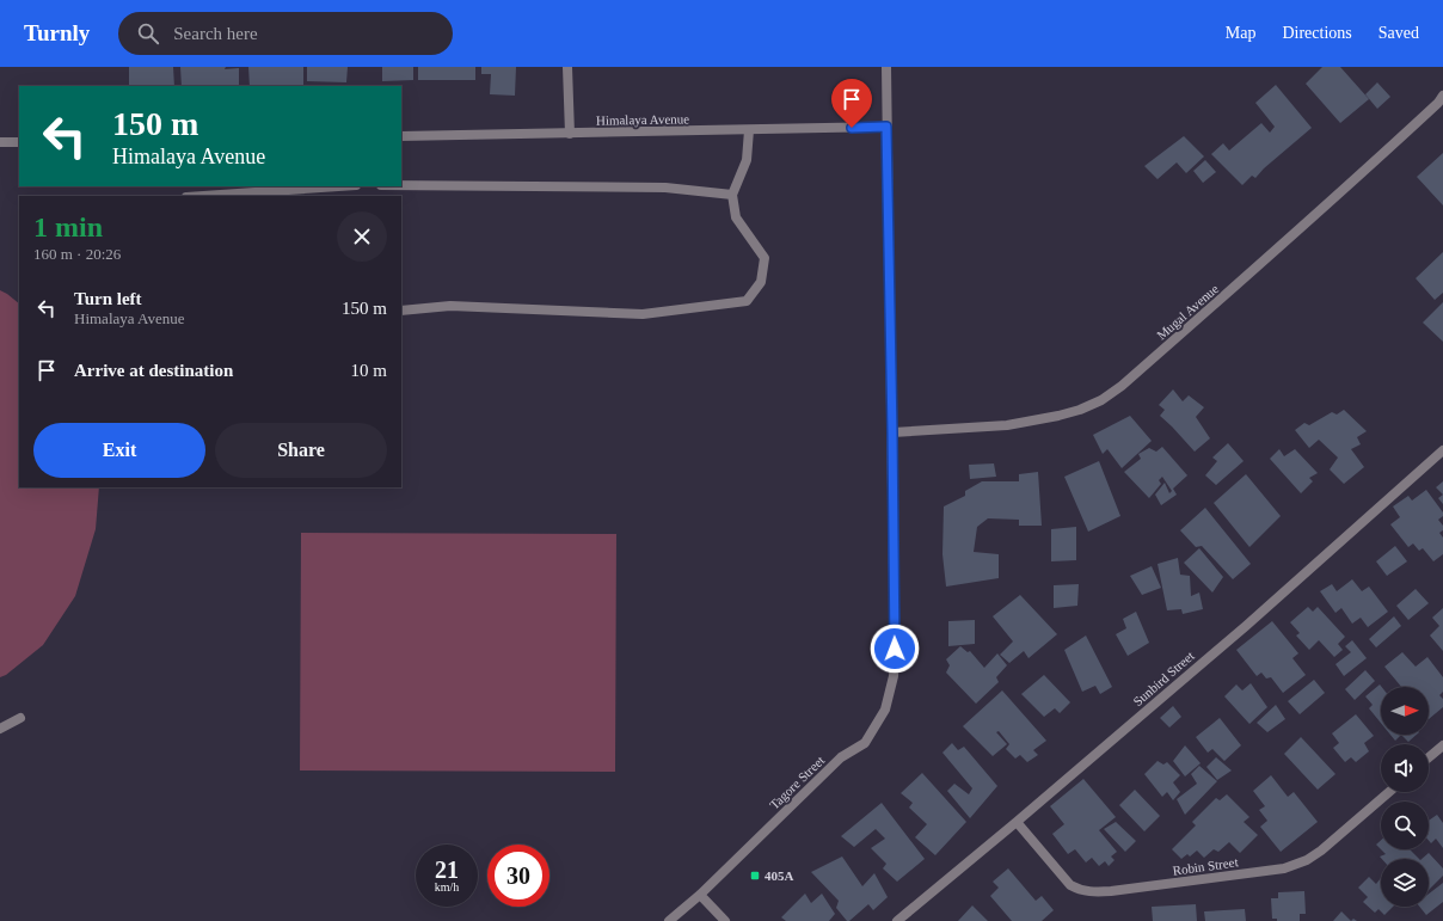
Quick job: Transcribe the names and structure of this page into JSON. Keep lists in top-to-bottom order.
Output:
{
  "streets": {
    "street": [
      "Himalaya Avenue",
      "Mugal Avenue",
      "Sunbird Street",
      "Tagore Street",
      "Robin Street"
    ]
  },
  "crossings": [
    ["Himalaya Avenue", "Tagore Street"],
    ["Mugal Avenue", "Tagore Street"],
    ["Sunbird Street", "Robin Street"]
  ],
  "places": {
    "transit": ["405A"]
  },
  "north": "right",
  "page": {
    "header": "Turnly",
    "search": "Search here",
    "nav": ["Map", "Directions", "Saved"],
    "turn": ["150 m", "Himalaya Avenue"],
    "heading": ["1 min", "160 m · 20:26"],
    "list": [
      {
        "name": "Turn left",
        "note": "Himalaya Avenue",
        "value": "150 m"
      },
      {
        "name": "Arrive at destination",
        "value": "10 m"
      }
    ],
    "buttons": ["Exit", "Share"],
    "speed": "21 km/h",
    "limit": "30"
  }
}
